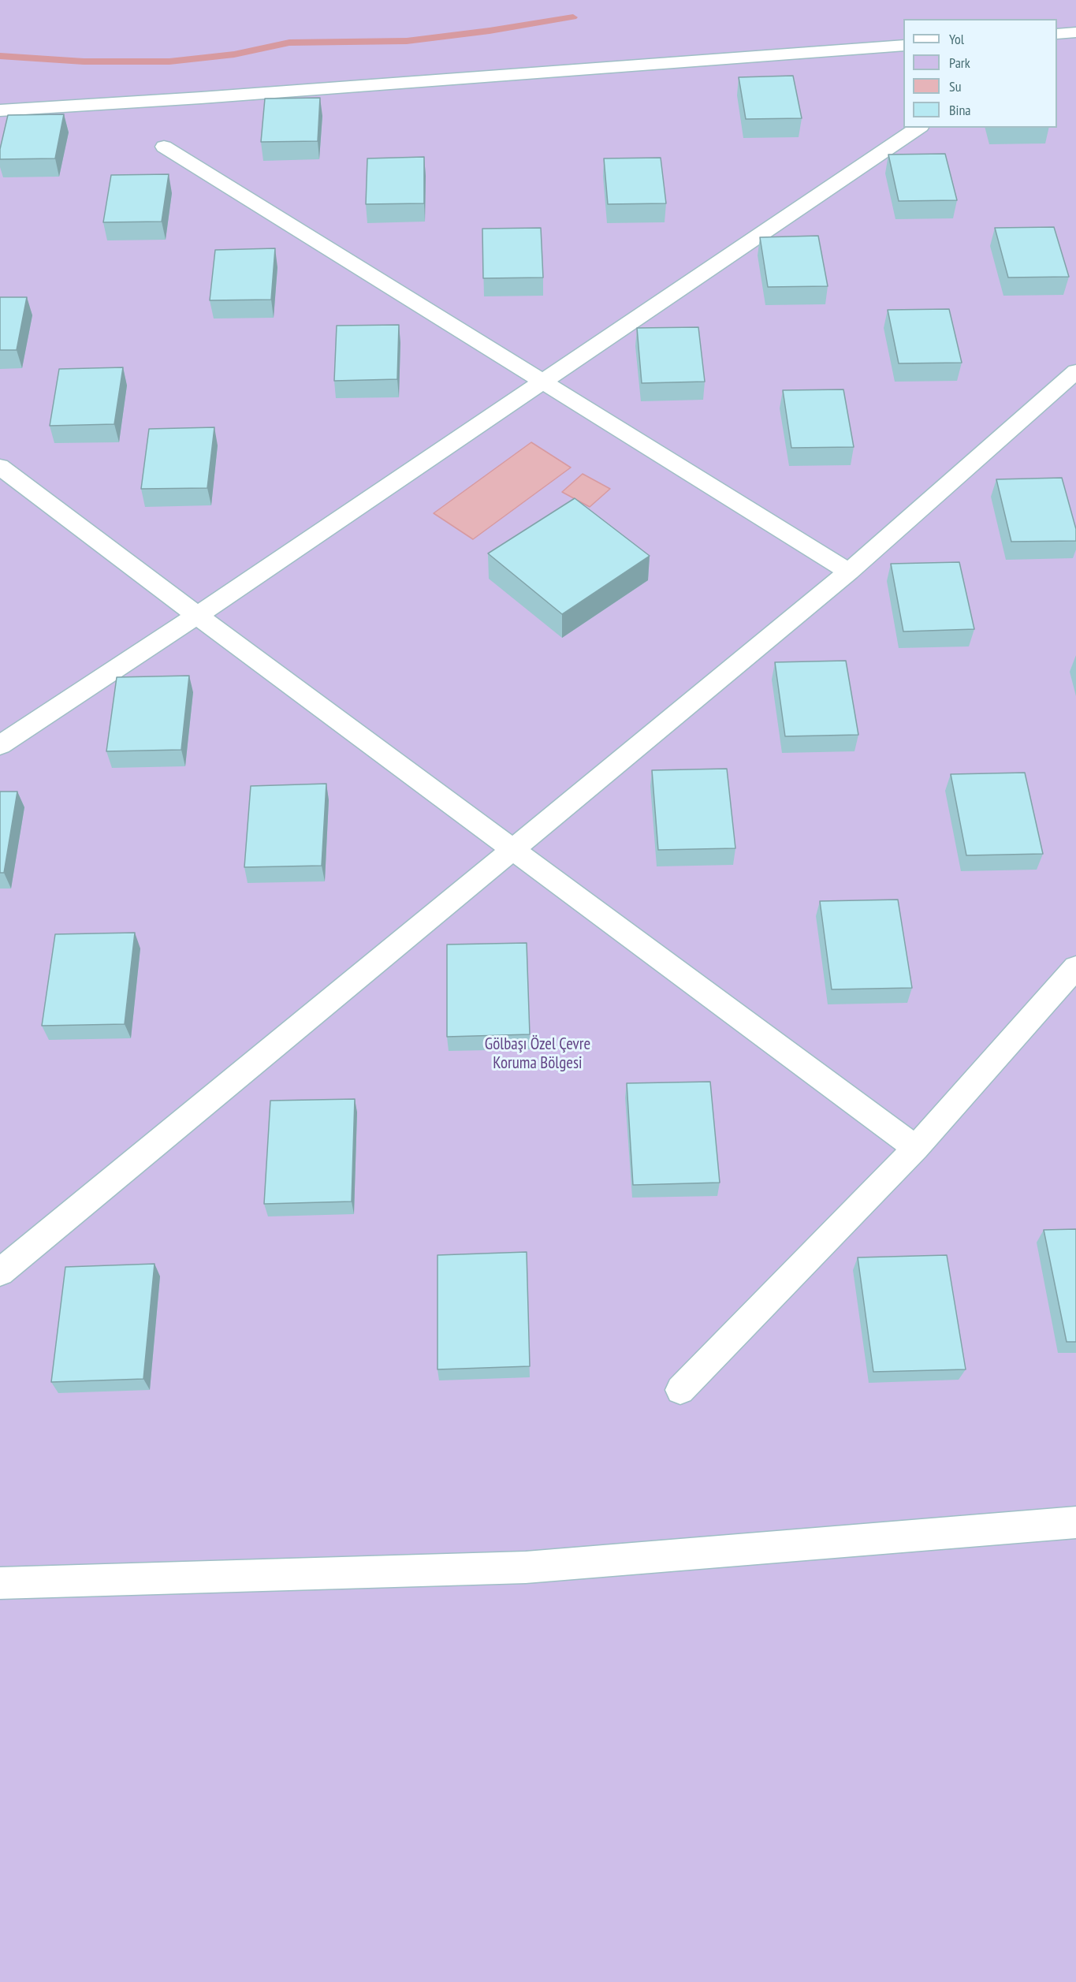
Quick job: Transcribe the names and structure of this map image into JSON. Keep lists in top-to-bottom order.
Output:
{
  "parks": ["Gölbaşı Özel Çevre Koruma Bölgesi"],
  "legend": [
    "Yol",
    "Park",
    "Su",
    "Bina"
  ]
}
